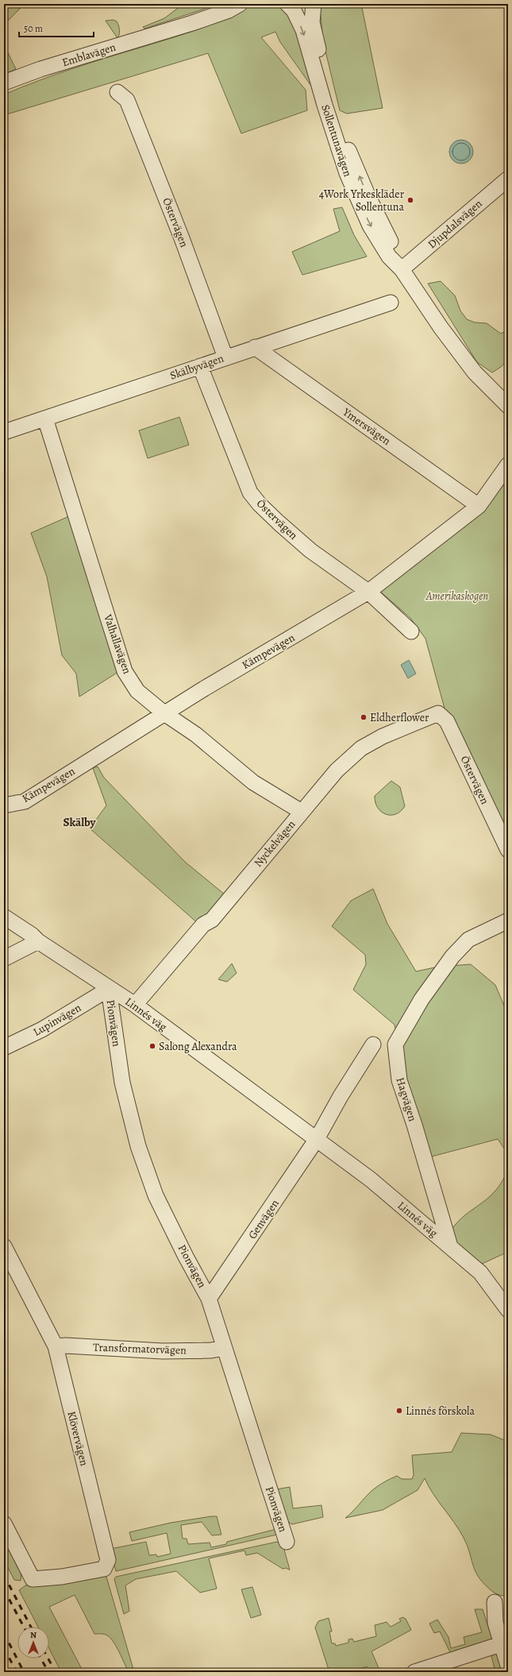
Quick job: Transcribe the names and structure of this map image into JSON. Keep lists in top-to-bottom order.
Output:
{
  "streets": {
    "street": [
      "Emblavägen",
      "Sollentunavägen",
      "Östervägen",
      "Djupdalsvägen",
      "Skälbyvägen",
      "Ymersvägen",
      "Valhallavägen",
      "Kämpevägen",
      "Nyckelvägen",
      "Linnés väg",
      "Lupinvägen",
      "Pionvägen",
      "Hagvägen",
      "Genvägen",
      "Transformatorvägen",
      "Klövervägen"
    ]
  },
  "crossings": [
    ["Sollentunavägen", "Djupdalsvägen"],
    ["Östervägen", "Skälbyvägen"],
    ["Östervägen", "Kämpevägen"],
    ["Östervägen", "Nyckelvägen"],
    ["Skälbyvägen", "Ymersvägen"],
    ["Skälbyvägen", "Valhallavägen"],
    ["Ymersvägen", "Kämpevägen"],
    ["Valhallavägen", "Kämpevägen"],
    ["Valhallavägen", "Nyckelvägen"],
    ["Nyckelvägen", "Linnés väg"],
    ["Linnés väg", "Lupinvägen"],
    ["Linnés väg", "Pionvägen"],
    ["Linnés väg", "Hagvägen"],
    ["Linnés väg", "Genvägen"],
    ["Lupinvägen", "Pionvägen"],
    ["Pionvägen", "Genvägen"],
    ["Pionvägen", "Transformatorvägen"],
    ["Transformatorvägen", "Klövervägen"]
  ],
  "districts": ["Skälby"],
  "parks": ["Amerikaskogen"],
  "places": [
    "4Work Yrkeskläder Sollentuna",
    "Eldherflower",
    "Salong Alexandra",
    "Linnés förskola"
  ],
  "scale_bar": "50 m",
  "north": "top"
}
